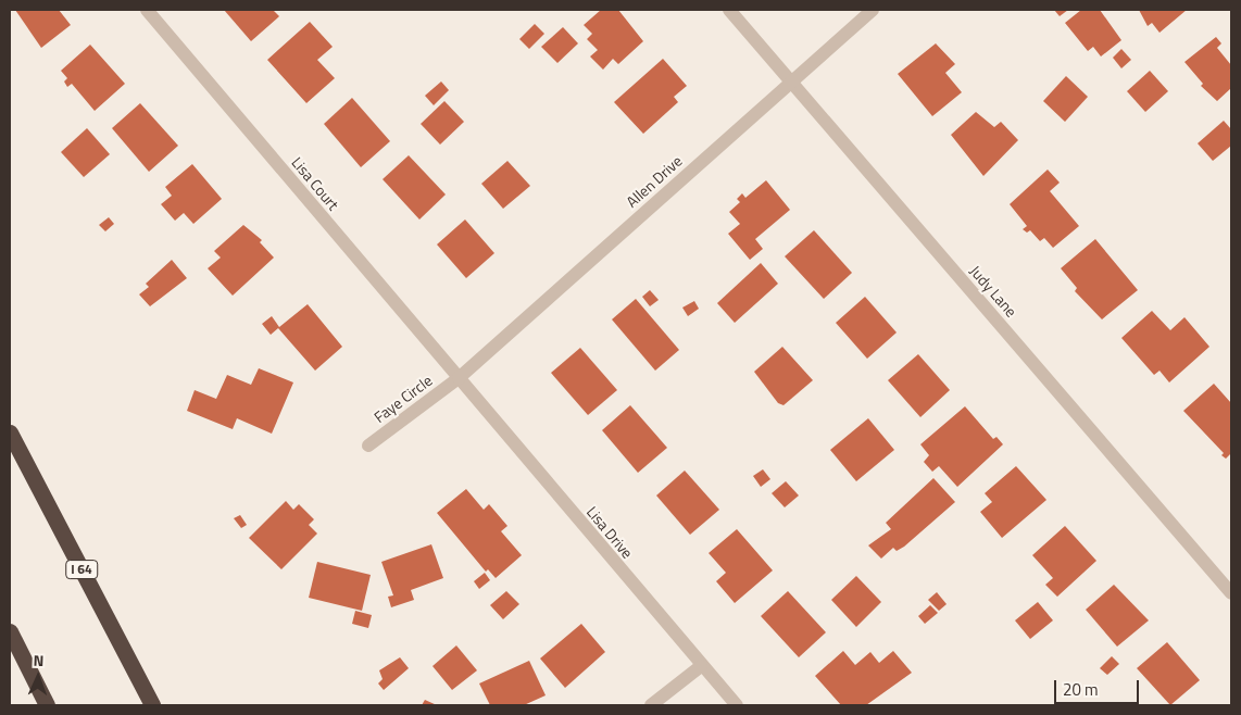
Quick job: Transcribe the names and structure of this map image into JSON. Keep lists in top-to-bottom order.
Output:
{
  "streets": {
    "highway": ["I 64"],
    "street": [
      "Allen Drive",
      "Lisa Court",
      "Judy Lane",
      "Faye Circle",
      "Lisa Drive"
    ]
  },
  "crossings": [
    ["Allen Drive", "Lisa Court"],
    ["Allen Drive", "Judy Lane"],
    ["Allen Drive", "Faye Circle"],
    ["Allen Drive", "Lisa Drive"],
    ["Lisa Court", "Faye Circle"],
    ["Lisa Court", "Lisa Drive"],
    ["Faye Circle", "Lisa Drive"]
  ],
  "scale_bar": "20 m",
  "north": "top"
}
